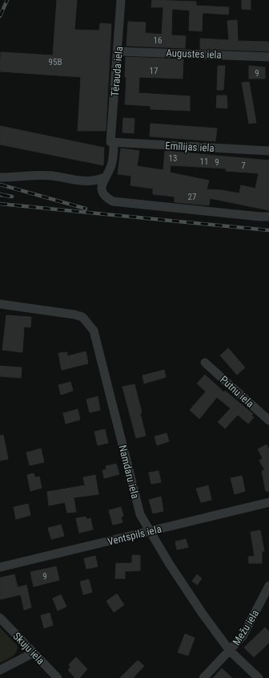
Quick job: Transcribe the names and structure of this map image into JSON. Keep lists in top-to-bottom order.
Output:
{
  "streets": {
    "street": [
      "Augustes iela",
      "Tērauda iela",
      "Emīlijas iela",
      "Putnu iela",
      "Namdaru iela",
      "Ventspils iela",
      "Mežu iela",
      "Skuju iela"
    ]
  },
  "crossings": [
    ["Augustes iela", "Tērauda iela"],
    ["Tērauda iela", "Emīlijas iela"],
    ["Namdaru iela", "Ventspils iela"],
    ["Namdaru iela", "Mežu iela"]
  ],
  "house_numbers": [
    "16",
    "95B",
    "17",
    "9",
    "13",
    "11",
    "9",
    "7",
    "27",
    "9"
  ]
}
